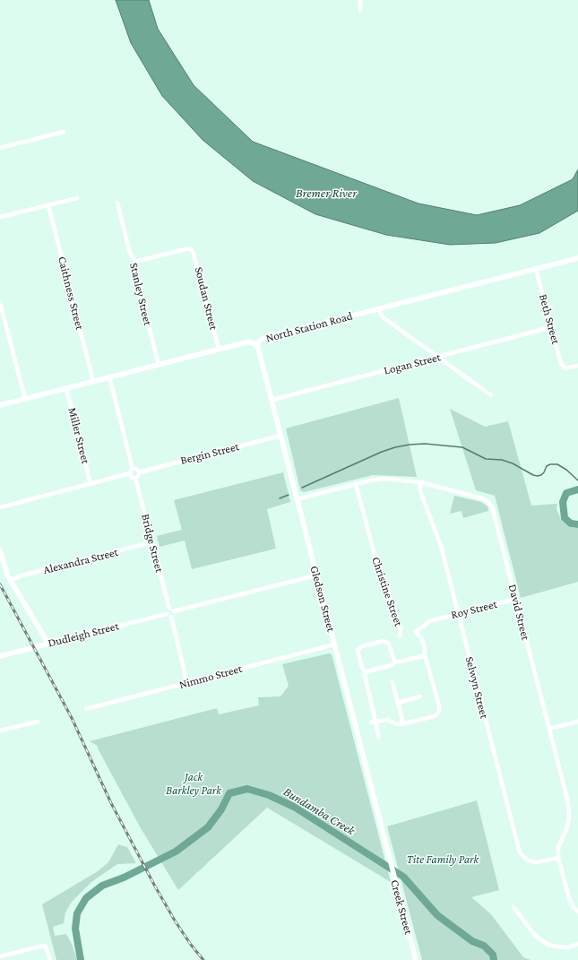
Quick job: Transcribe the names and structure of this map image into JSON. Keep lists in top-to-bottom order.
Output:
{
  "streets": {
    "street": [
      "Caithness Street",
      "Stanley Street",
      "Soudan Street",
      "Beth Street",
      "North Station Road",
      "Logan Street",
      "Miller Street",
      "Bergin Street",
      "Bridge Street",
      "Alexandra Street",
      "Christine Street",
      "Gledson Street",
      "Roy Street",
      "David Street",
      "Dudleigh Street",
      "Nimmo Street",
      "Selwyn Street",
      "Creek Street"
    ]
  },
  "crossings": [
    ["Caithness Street", "North Station Road"],
    ["Stanley Street", "Soudan Street"],
    ["Stanley Street", "North Station Road"],
    ["Soudan Street", "North Station Road"],
    ["Beth Street", "North Station Road"],
    ["Beth Street", "Logan Street"],
    ["North Station Road", "Miller Street"],
    ["North Station Road", "Gledson Street"],
    ["Logan Street", "Gledson Street"],
    ["Bergin Street", "Bridge Street"],
    ["Bergin Street", "Gledson Street"],
    ["Bridge Street", "Alexandra Street"],
    ["Bridge Street", "Dudleigh Street"],
    ["Christine Street", "David Street"],
    ["Gledson Street", "David Street"],
    ["Gledson Street", "Nimmo Street"],
    ["Gledson Street", "Creek Street"],
    ["Roy Street", "David Street"],
    ["Roy Street", "Selwyn Street"],
    ["David Street", "Selwyn Street"]
  ],
  "water": ["Bremer River", "Bundamba Creek"],
  "parks": ["Jack Barkley Park", "Tite Family Park"]
}
